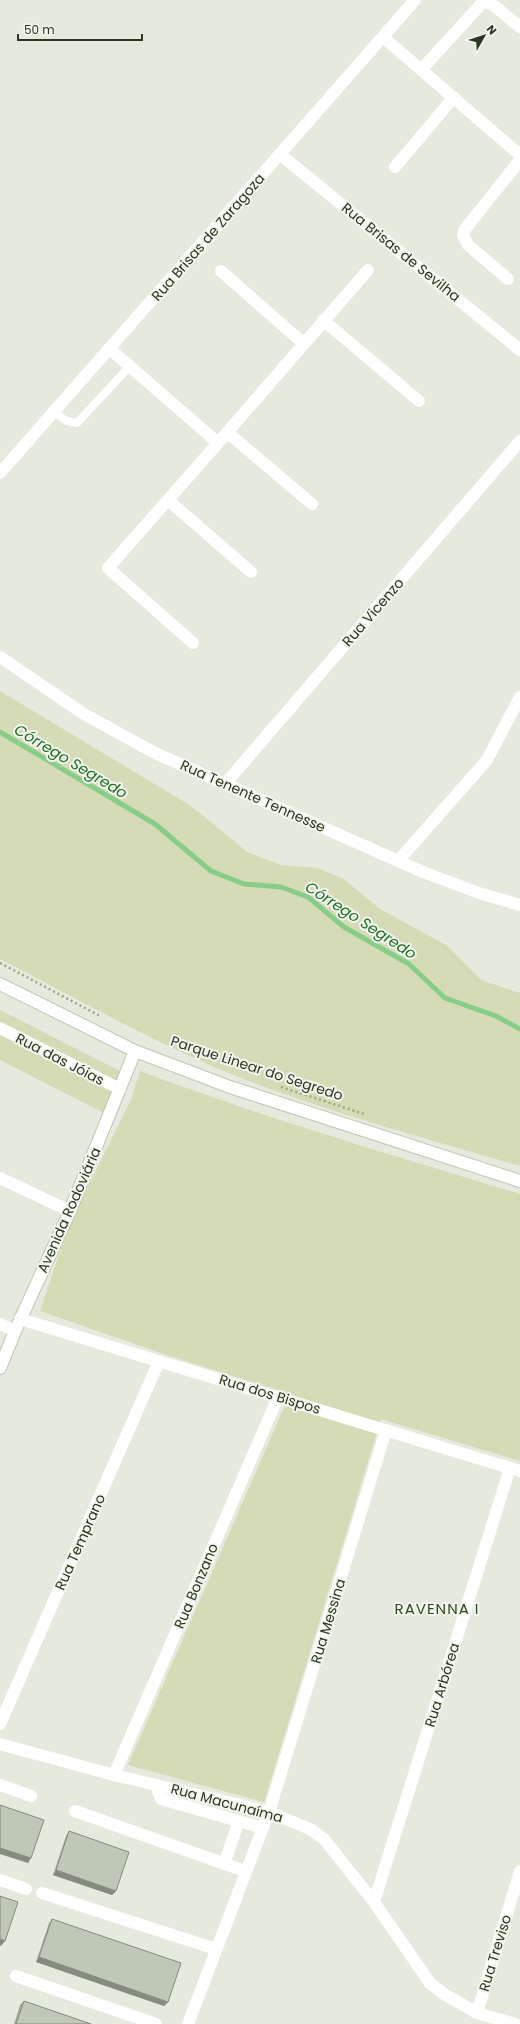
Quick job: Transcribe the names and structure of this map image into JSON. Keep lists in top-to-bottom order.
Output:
{
  "streets": {
    "street": [
      "Rua Brisas de Zaragoza",
      "Rua Brisas de Sevilha",
      "Rua Vicenzo",
      "Rua Tenente Tennesse",
      "Rua das Jóias",
      "Avenida Rodoviária",
      "Rua dos Bispos",
      "Rua Temprano",
      "Rua Bonzano",
      "Rua Messina",
      "Rua Arbórea",
      "Rua Macunaíma",
      "Rua Treviso"
    ],
    "path": ["Parque Linear do Segredo"]
  },
  "crossings": [
    ["Rua Brisas de Zaragoza", "Rua Brisas de Sevilha"],
    ["Rua Vicenzo", "Rua Tenente Tennesse"],
    ["Rua das Jóias", "Avenida Rodoviária"],
    ["Avenida Rodoviária", "Rua dos Bispos"],
    ["Rua dos Bispos", "Rua Temprano"],
    ["Rua dos Bispos", "Rua Bonzano"],
    ["Rua dos Bispos", "Rua Messina"],
    ["Rua dos Bispos", "Rua Arbórea"],
    ["Rua Bonzano", "Rua Macunaíma"],
    ["Rua Messina", "Rua Macunaíma"],
    ["Rua Arbórea", "Rua Macunaíma"],
    ["Rua Macunaíma", "Rua Treviso"]
  ],
  "districts": ["RAVENNA I"],
  "water": ["Córrego Segredo"],
  "scale_bar": "50 m",
  "north": "top right"
}
